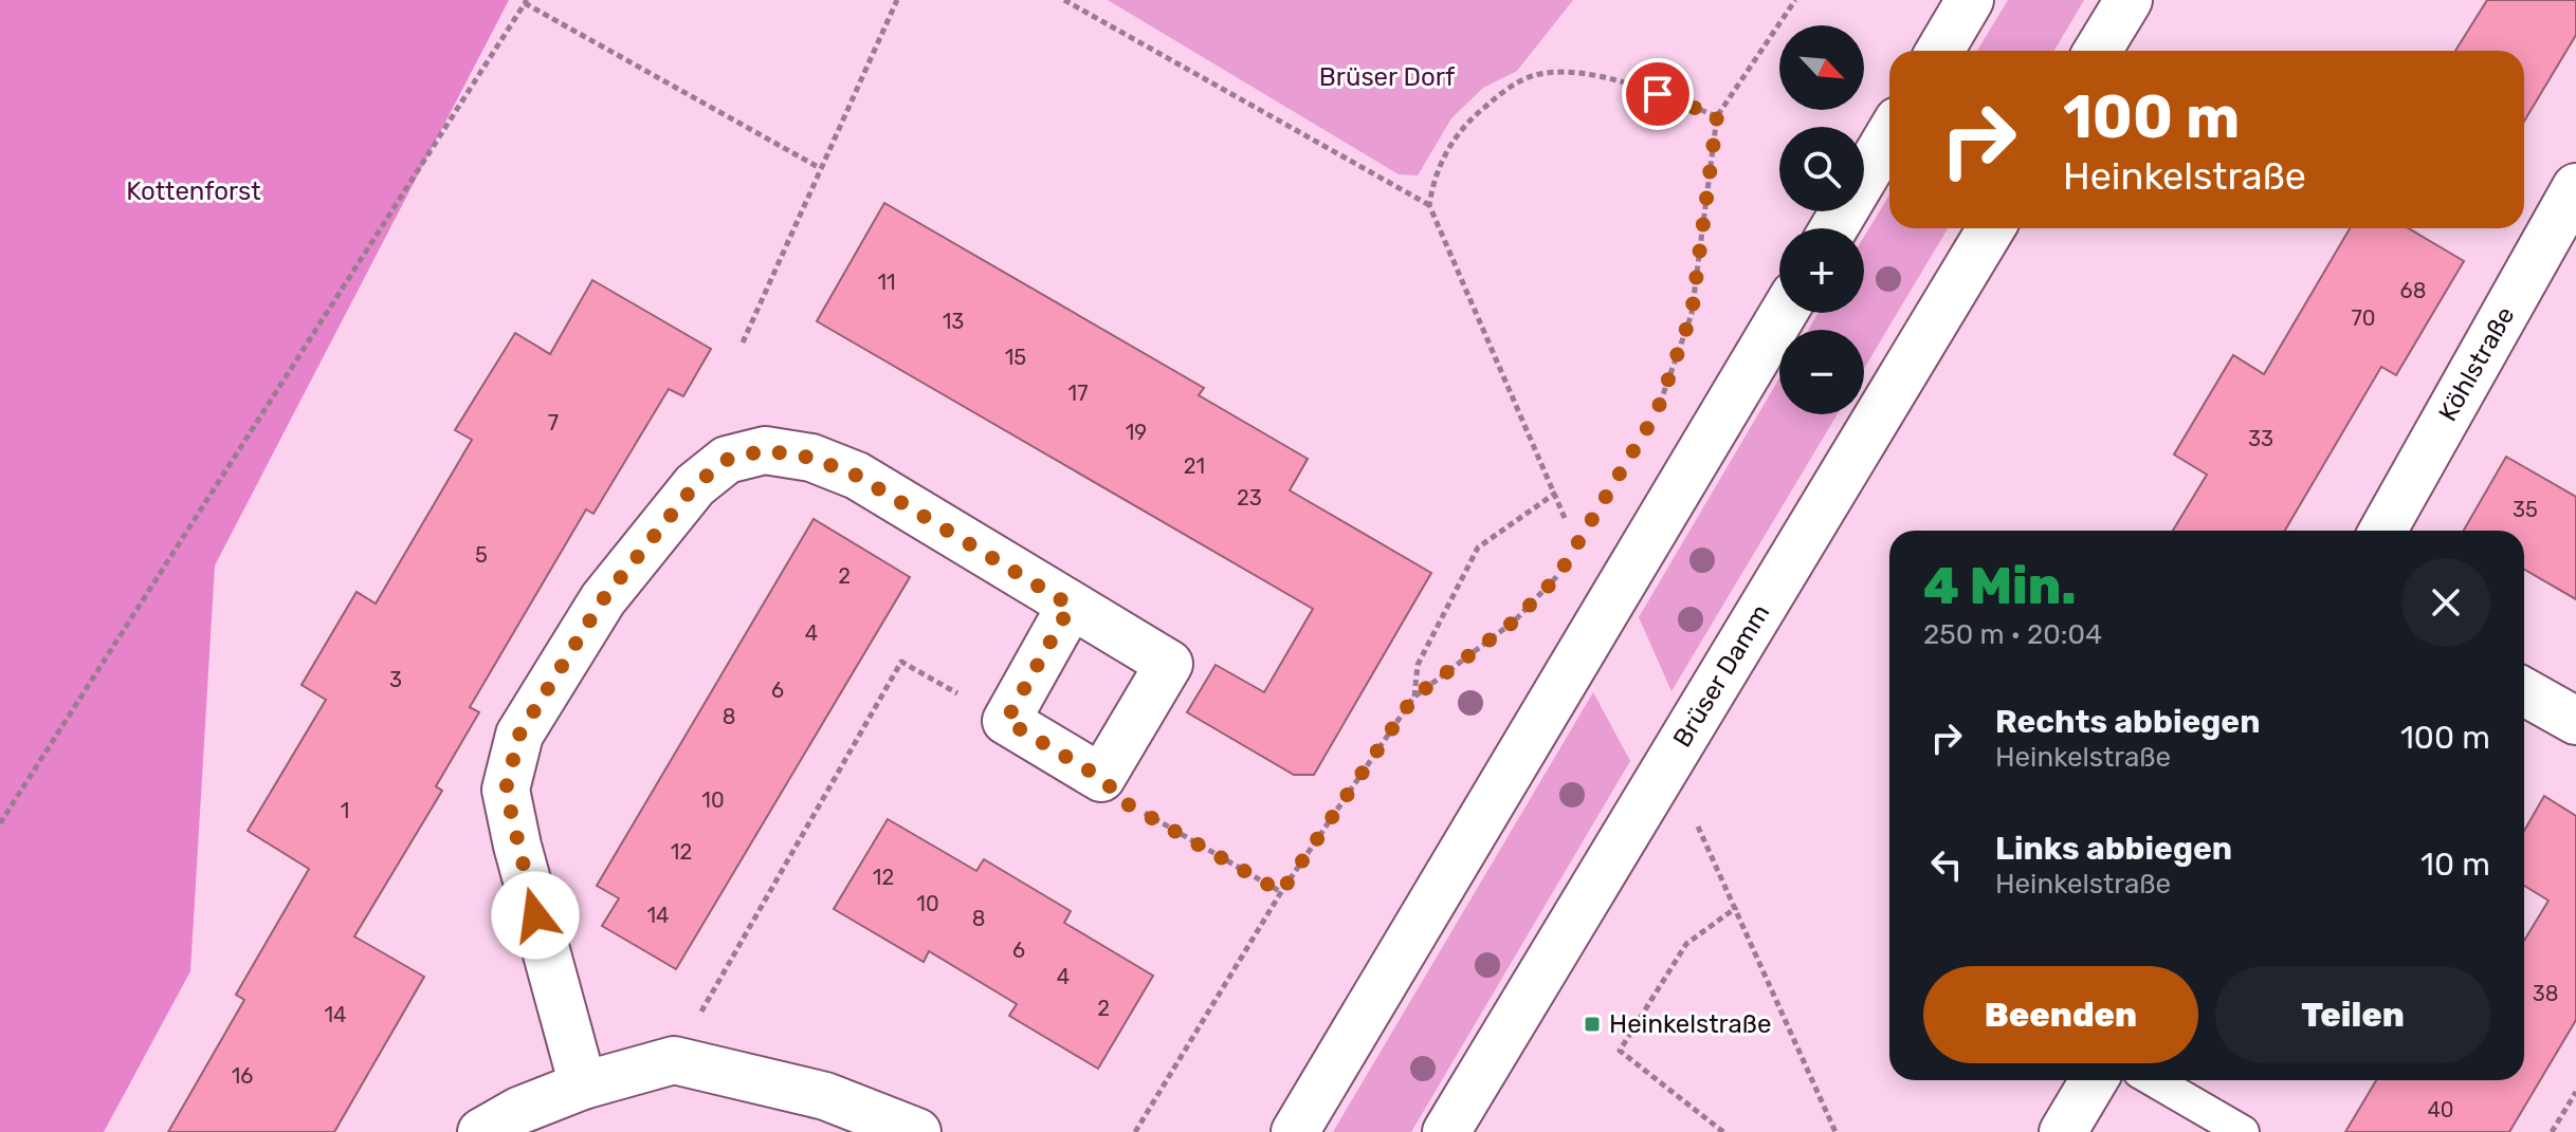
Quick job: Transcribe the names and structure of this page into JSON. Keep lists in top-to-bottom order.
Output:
{
  "streets": {
    "street": ["Köhlstraße", "Brüser Damm"]
  },
  "parks": ["Brüser Dorf", "Kottenforst"],
  "places": {
    "transit": ["Heinkelstraße"]
  },
  "house_numbers": [
    "11",
    "68",
    "70",
    "13",
    "15",
    "17",
    "7",
    "19",
    "33",
    "21",
    "23",
    "35",
    "5",
    "2",
    "4",
    "3",
    "6",
    "8",
    "10",
    "1",
    "12",
    "12",
    "10",
    "14",
    "8",
    "6",
    "4",
    "38",
    "2",
    "14",
    "16",
    "40"
  ],
  "north": "bottom right",
  "page": {
    "map_buttons": ["+", "−"],
    "turn": ["100 m", "Heinkelstraße"],
    "heading": ["4 Min.", "250 m · 20:04"],
    "list": [
      {
        "name": "Rechts abbiegen",
        "note": "Heinkelstraße",
        "value": "100 m"
      },
      {
        "name": "Links abbiegen",
        "note": "Heinkelstraße",
        "value": "10 m"
      }
    ],
    "buttons": ["Beenden", "Teilen"]
  }
}
